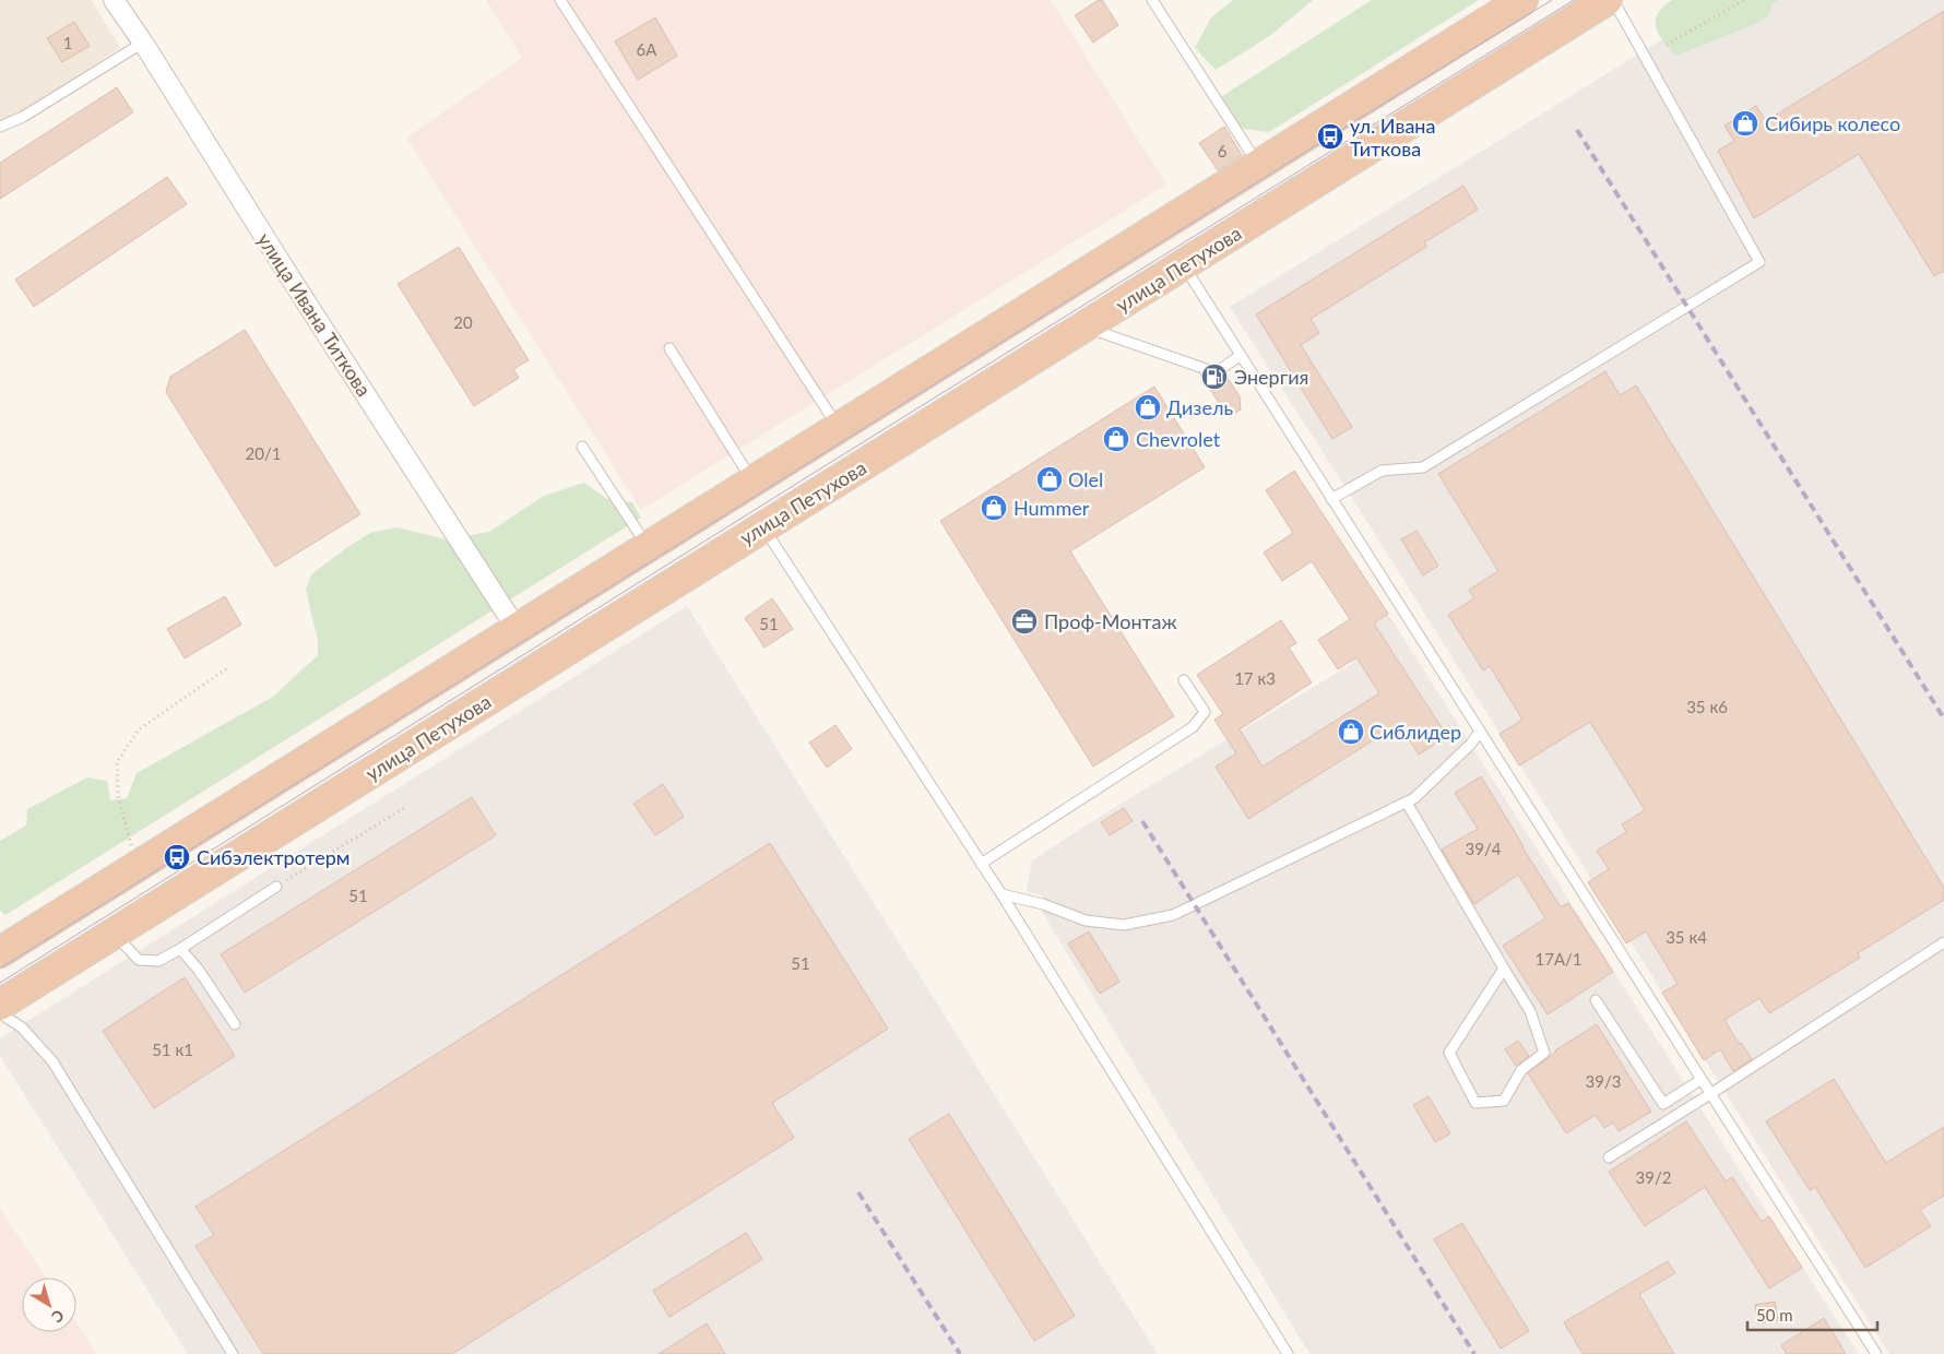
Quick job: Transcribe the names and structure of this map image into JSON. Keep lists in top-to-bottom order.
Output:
{
  "streets": {
    "highway": ["улица Петухова"],
    "street": ["улица Ивана Титкова"]
  },
  "places": {
    "shop": [
      "Сибирь колесо",
      "Дизель",
      "Chevrolet",
      "Olel",
      "Hummer",
      "Сиблидер"
    ],
    "bus stop": ["ул. Ивана Титкова", "Сибэлектротерм"],
    "fuel station": ["Энергия"],
    "office": ["Проф-Монтаж"]
  },
  "house_numbers": [
    "1",
    "6А",
    "6",
    "20",
    "20/1",
    "51",
    "17 к3",
    "35 к6",
    "39/4",
    "51",
    "35 к4",
    "17А/1",
    "51",
    "51 к1",
    "39/3",
    "39/2"
  ],
  "scale_bar": "50 m",
  "north": "bottom right"
}
